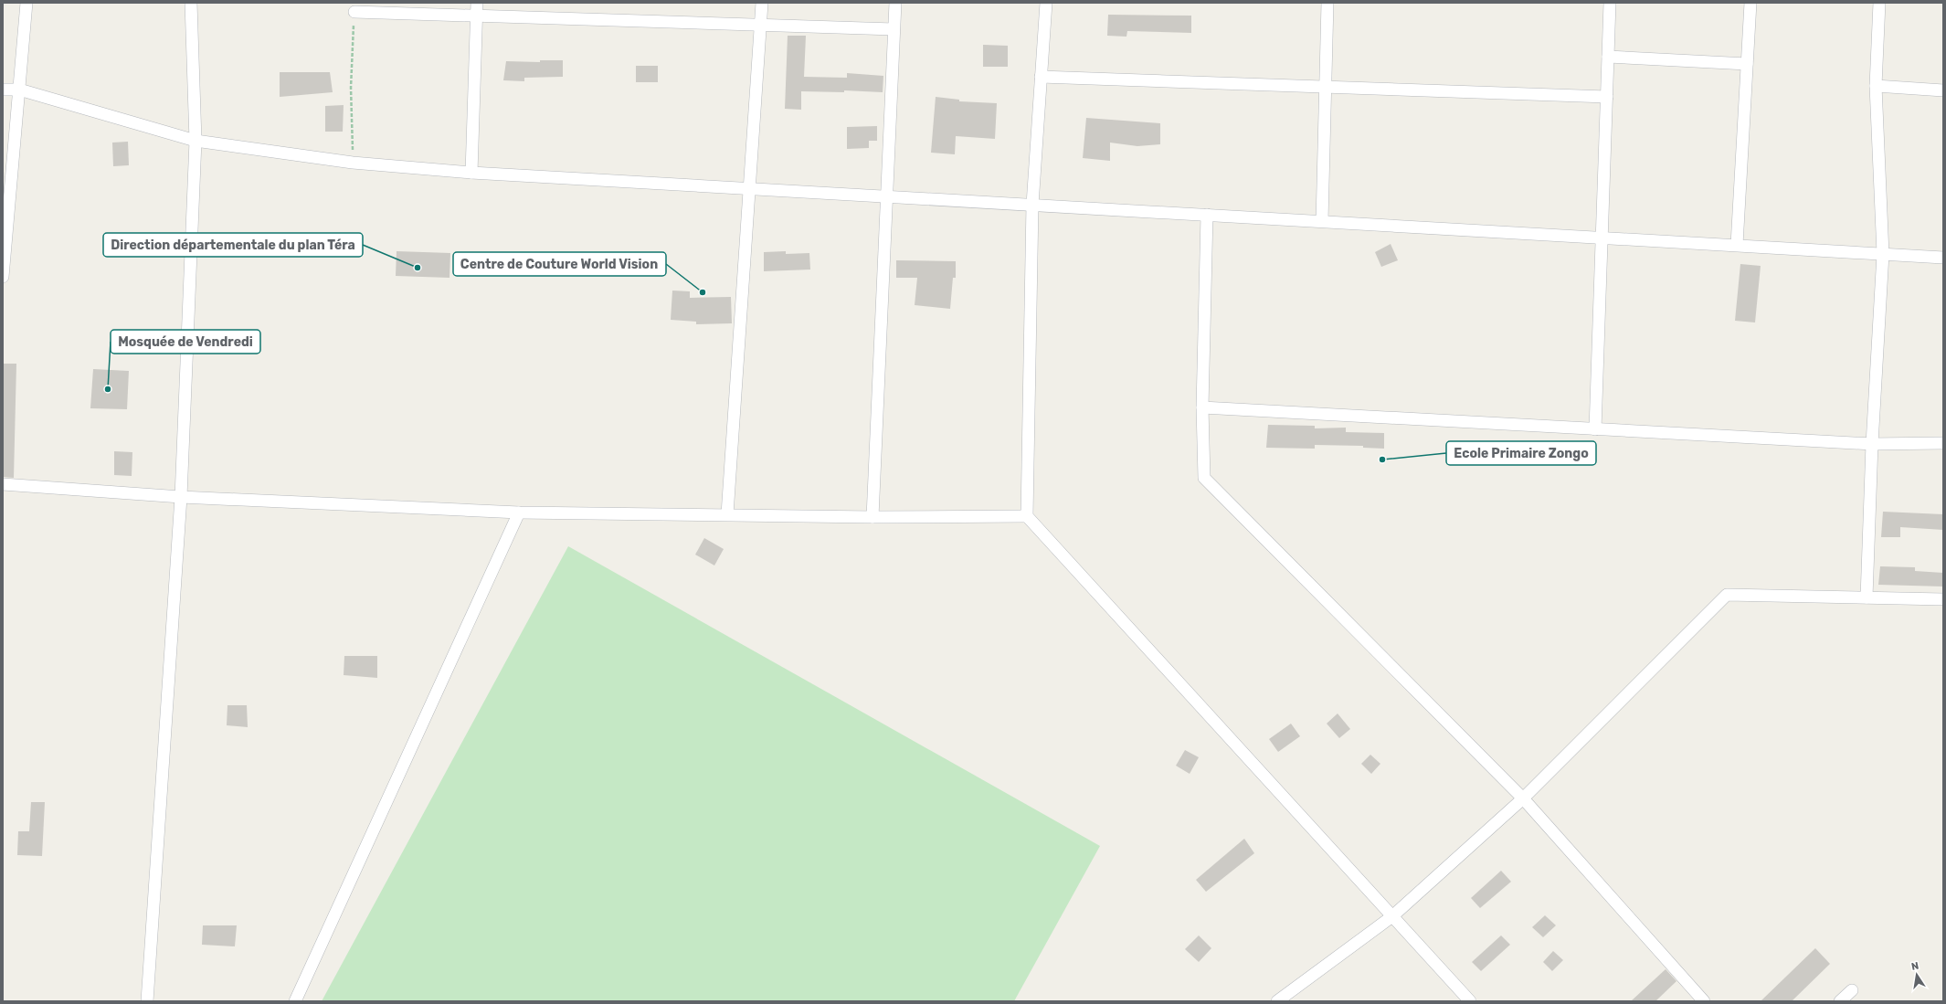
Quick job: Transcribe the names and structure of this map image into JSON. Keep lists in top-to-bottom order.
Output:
{
  "places": [
    "Direction départementale du plan Téra",
    "Centre de Couture World Vision",
    "Mosquée de Vendredi",
    "Ecole Primaire Zongo"
  ],
  "north": "top"
}
